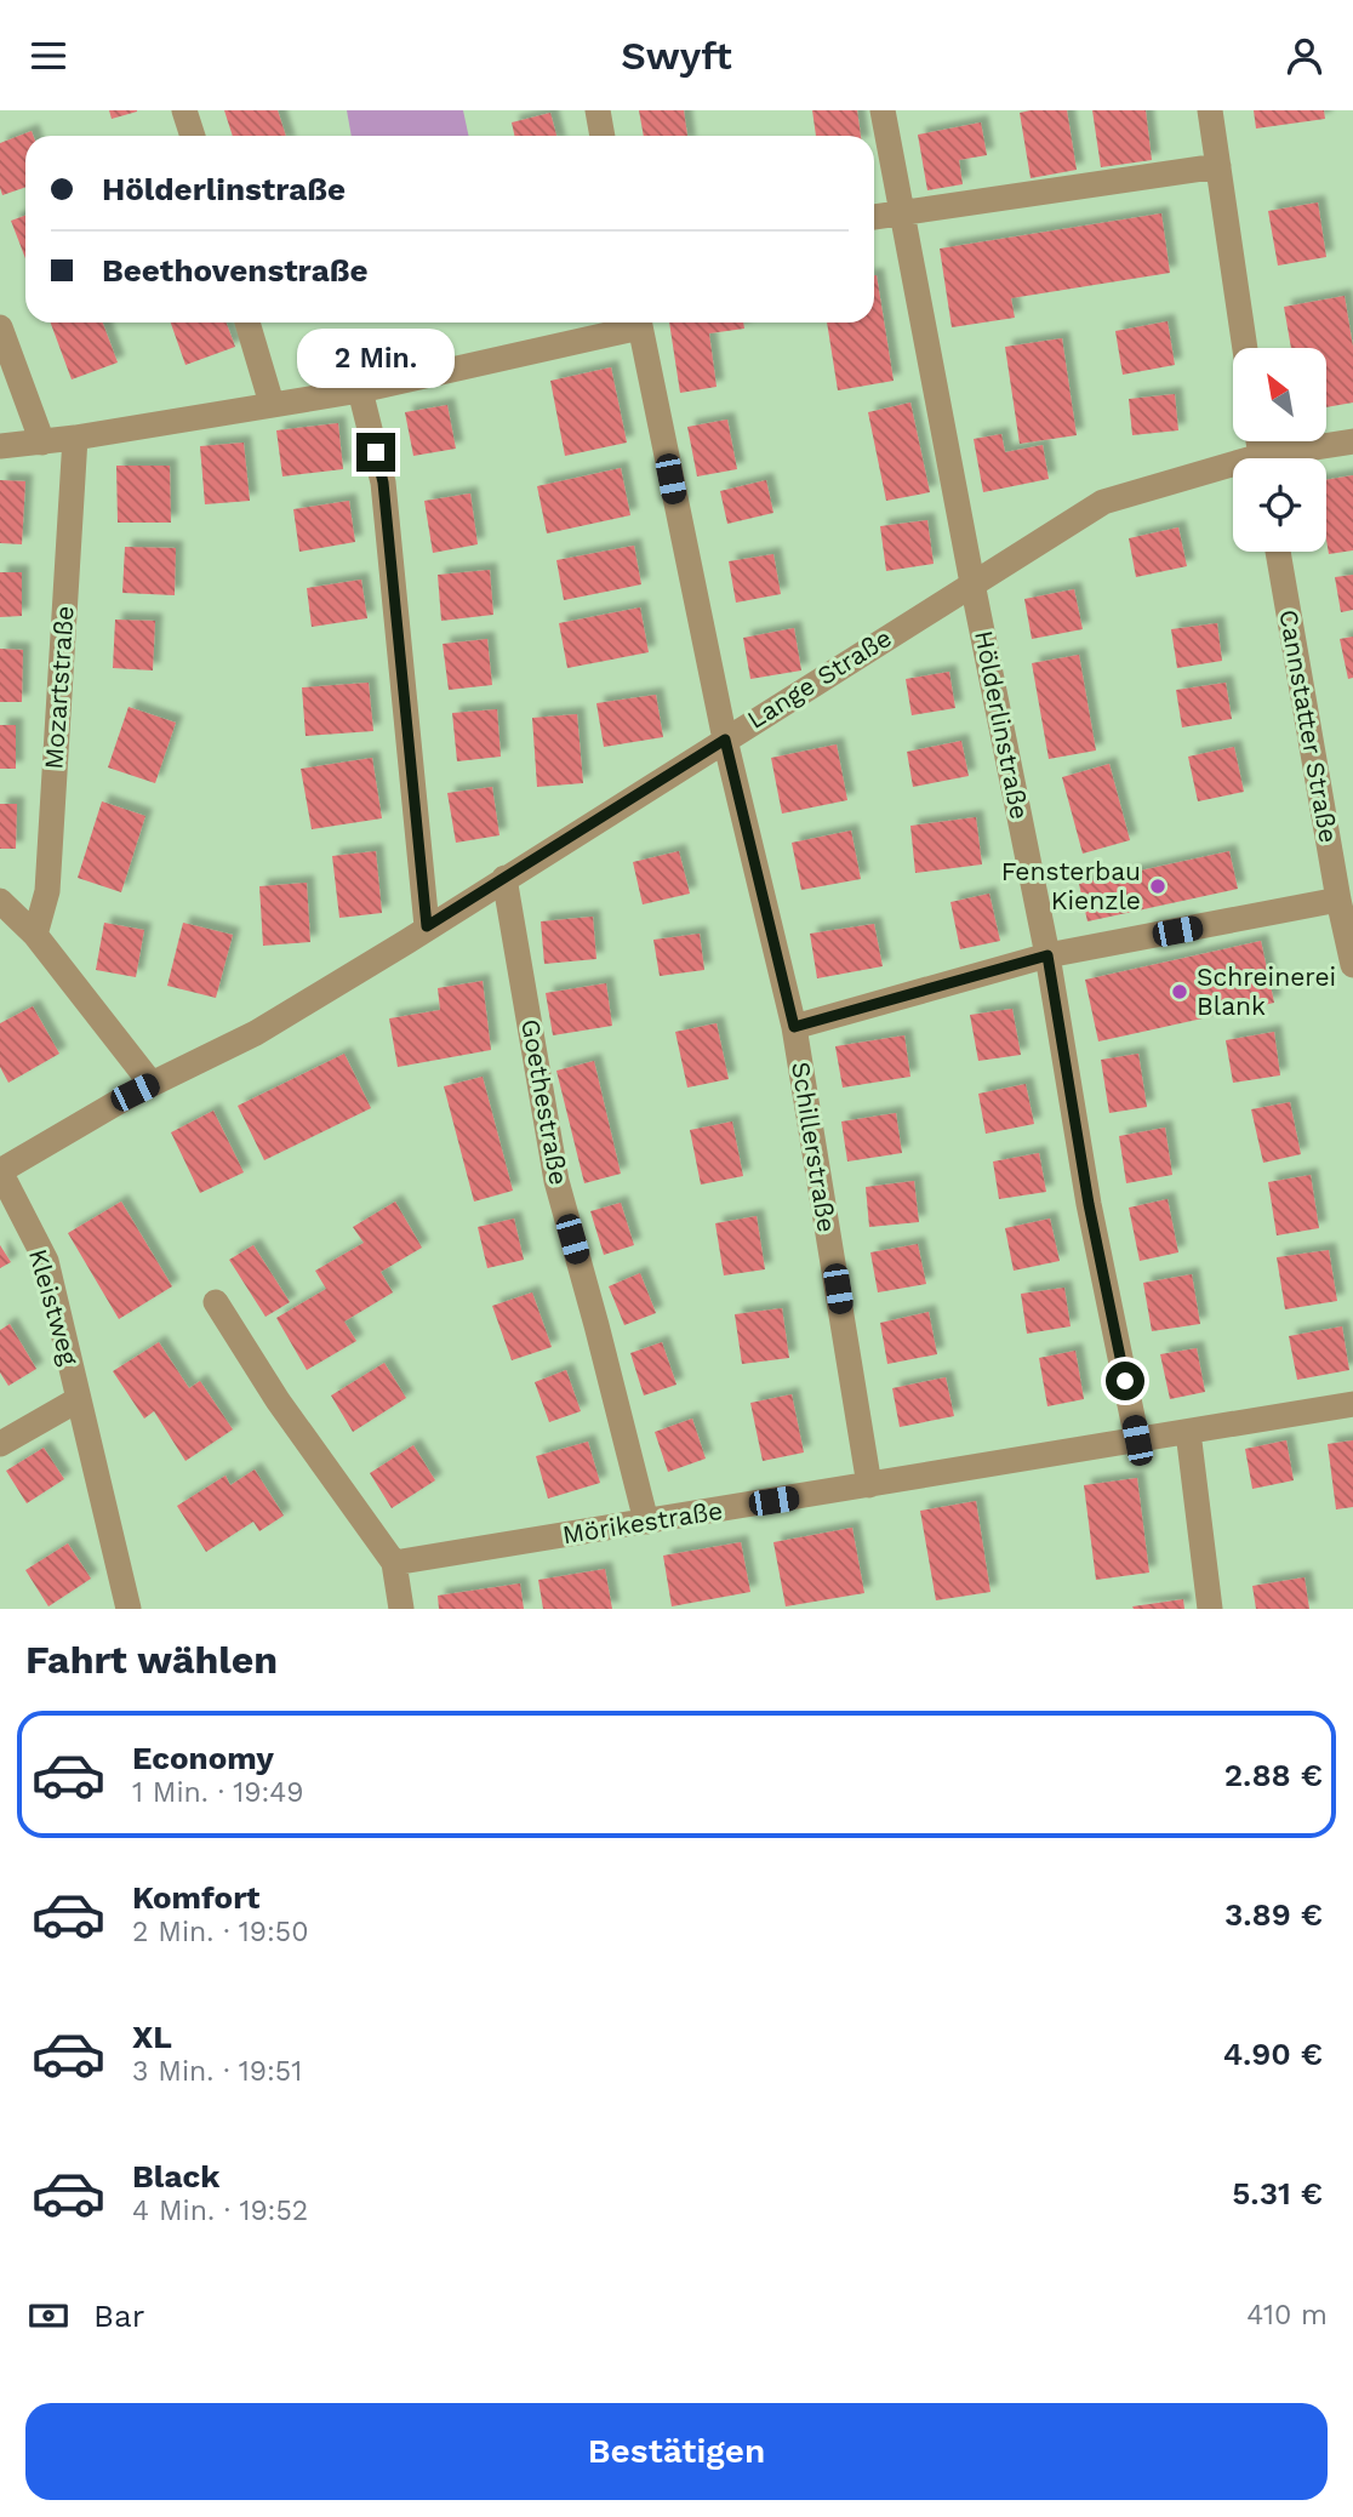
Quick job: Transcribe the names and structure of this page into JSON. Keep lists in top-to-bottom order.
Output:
{
  "streets": {
    "street": [
      "Lange Straße",
      "Mozartstraße",
      "Hölderlinstraße",
      "Cannstatter Straße",
      "Goethestraße",
      "Schillerstraße",
      "Kleistweg",
      "Mörikestraße"
    ]
  },
  "crossings": [
    ["Lange Straße", "Hölderlinstraße"],
    ["Lange Straße", "Goethestraße"],
    ["Lange Straße", "Schillerstraße"],
    ["Lange Straße", "Kleistweg"],
    ["Hölderlinstraße", "Mörikestraße"],
    ["Goethestraße", "Mörikestraße"],
    ["Schillerstraße", "Mörikestraße"]
  ],
  "places": ["Fensterbau Kienzle", "Schreinerei Blank"],
  "north": "top left",
  "page": {
    "header": "Swyft",
    "banner": ["Hölderlinstraße", "Beethovenstraße"],
    "bubble": "2 Min.",
    "heading": "Fahrt wählen",
    "list": [
      {
        "name": "Economy",
        "note": "1 Min. · 19:49",
        "value": "2.88 €"
      },
      {
        "name": "Komfort",
        "note": "2 Min. · 19:50",
        "value": "3.89 €"
      },
      {
        "name": "XL",
        "note": "3 Min. · 19:51",
        "value": "4.90 €"
      },
      {
        "name": "Black",
        "note": "4 Min. · 19:52",
        "value": "5.31 €"
      }
    ],
    "pay": ["Bar", "410 m"],
    "buttons": "Bestätigen"
  }
}
